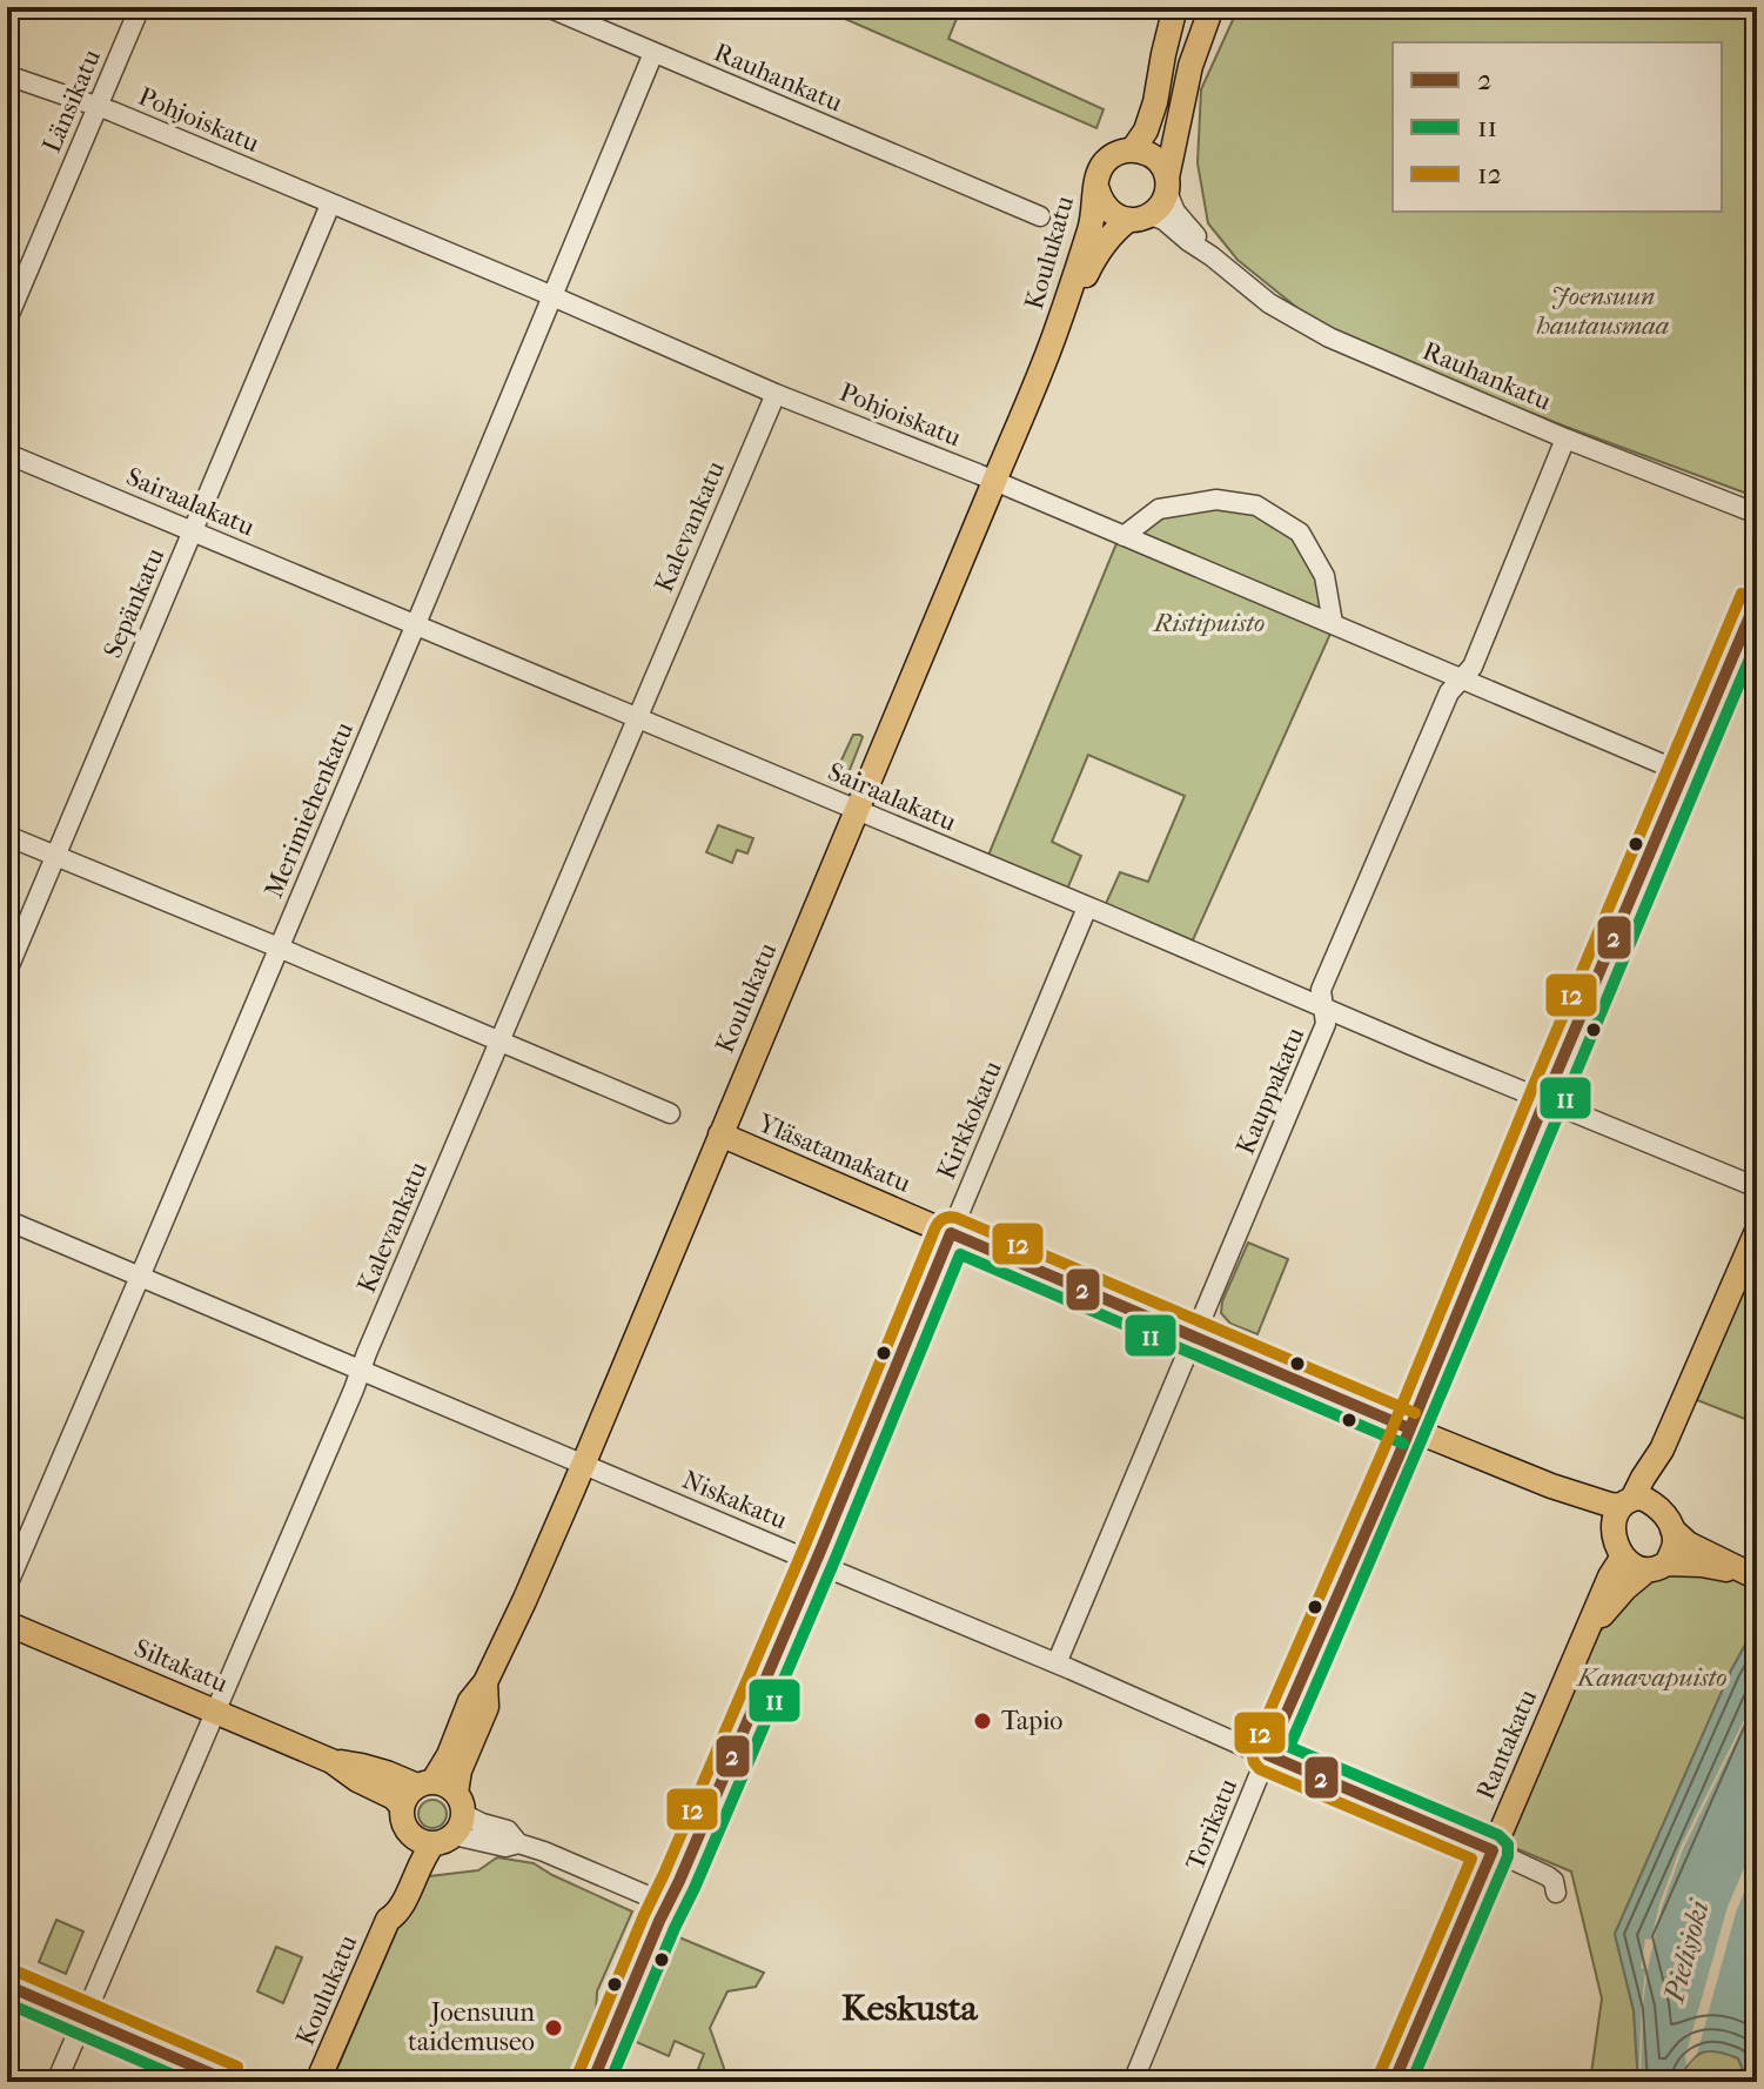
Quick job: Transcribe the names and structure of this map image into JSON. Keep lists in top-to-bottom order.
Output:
{
  "streets": {
    "main road": [
      "Koulukatu",
      "Yläsatamakatu",
      "Siltakatu",
      "Rantakatu"
    ],
    "street": [
      "Rauhankatu",
      "Länsikatu",
      "Pohjoiskatu",
      "Sairaalakatu",
      "Kalevankatu",
      "Sepänkatu",
      "Merimiehenkatu",
      "Kauppakatu",
      "Kirkkokatu",
      "Niskakatu",
      "Torikatu"
    ]
  },
  "crossings": [
    ["Rauhankatu", "Koulukatu"],
    ["Rauhankatu", "Merimiehenkatu"],
    ["Rauhankatu", "Kauppakatu"],
    ["Länsikatu", "Pohjoiskatu"],
    ["Pohjoiskatu", "Koulukatu"],
    ["Pohjoiskatu", "Kalevankatu"],
    ["Pohjoiskatu", "Sepänkatu"],
    ["Pohjoiskatu", "Merimiehenkatu"],
    ["Pohjoiskatu", "Kauppakatu"],
    ["Pohjoiskatu", "Torikatu"],
    ["Koulukatu", "Sairaalakatu"],
    ["Koulukatu", "Yläsatamakatu"],
    ["Koulukatu", "Niskakatu"],
    ["Koulukatu", "Siltakatu"],
    ["Sairaalakatu", "Kalevankatu"],
    ["Sairaalakatu", "Sepänkatu"],
    ["Sairaalakatu", "Merimiehenkatu"],
    ["Sairaalakatu", "Kauppakatu"],
    ["Sairaalakatu", "Kirkkokatu"],
    ["Sairaalakatu", "Torikatu"],
    ["Kalevankatu", "Niskakatu"],
    ["Kalevankatu", "Siltakatu"],
    ["Merimiehenkatu", "Niskakatu"],
    ["Kauppakatu", "Yläsatamakatu"],
    ["Kauppakatu", "Niskakatu"],
    ["Kirkkokatu", "Yläsatamakatu"],
    ["Kirkkokatu", "Niskakatu"],
    ["Yläsatamakatu", "Rantakatu"],
    ["Yläsatamakatu", "Torikatu"],
    ["Niskakatu", "Rantakatu"],
    ["Niskakatu", "Torikatu"]
  ],
  "districts": ["Keskusta"],
  "water": ["Pielisjoki"],
  "parks": ["Joensuun hautausmaa", "Ristipuisto", "Kanavapuisto"],
  "places": ["Tapio", "Joensuun taidemuseo"],
  "lines": ["transit line 12", "transit line 2", "transit line 11"],
  "legend": ["2", "11", "12"]
}
